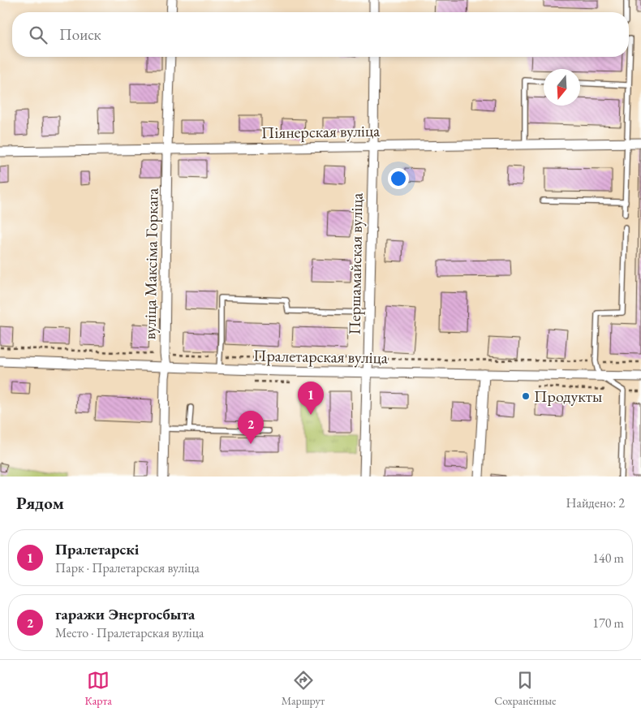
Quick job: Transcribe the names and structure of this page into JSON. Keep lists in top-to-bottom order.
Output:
{
  "streets": {
    "street": [
      "Піянерская вуліца",
      "вуліца Максіма Горкага",
      "Першамайская вуліца",
      "Пралетарская вуліца"
    ]
  },
  "crossings": [
    ["Піянерская вуліца", "вуліца Максіма Горкага"],
    ["Піянерская вуліца", "Першамайская вуліца"],
    ["вуліца Максіма Горкага", "Пралетарская вуліца"],
    ["Першамайская вуліца", "Пралетарская вуліца"]
  ],
  "places": ["Продукты"],
  "north": "bottom",
  "page": {
    "search": "Поиск",
    "pins": ["1", "2"],
    "heading": ["Рядом", "Найдено: 2"],
    "list": [
      {
        "mark": "1",
        "name": "Пралетарскі",
        "note": "Парк · Пралетарская вуліца",
        "value": "140 m"
      },
      {
        "mark": "2",
        "name": "гаражи Энергосбыта",
        "note": "Место · Пралетарская вуліца",
        "value": "170 m"
      }
    ],
    "nav": ["Карта", "Маршрут", "Сохранённые"]
  }
}
